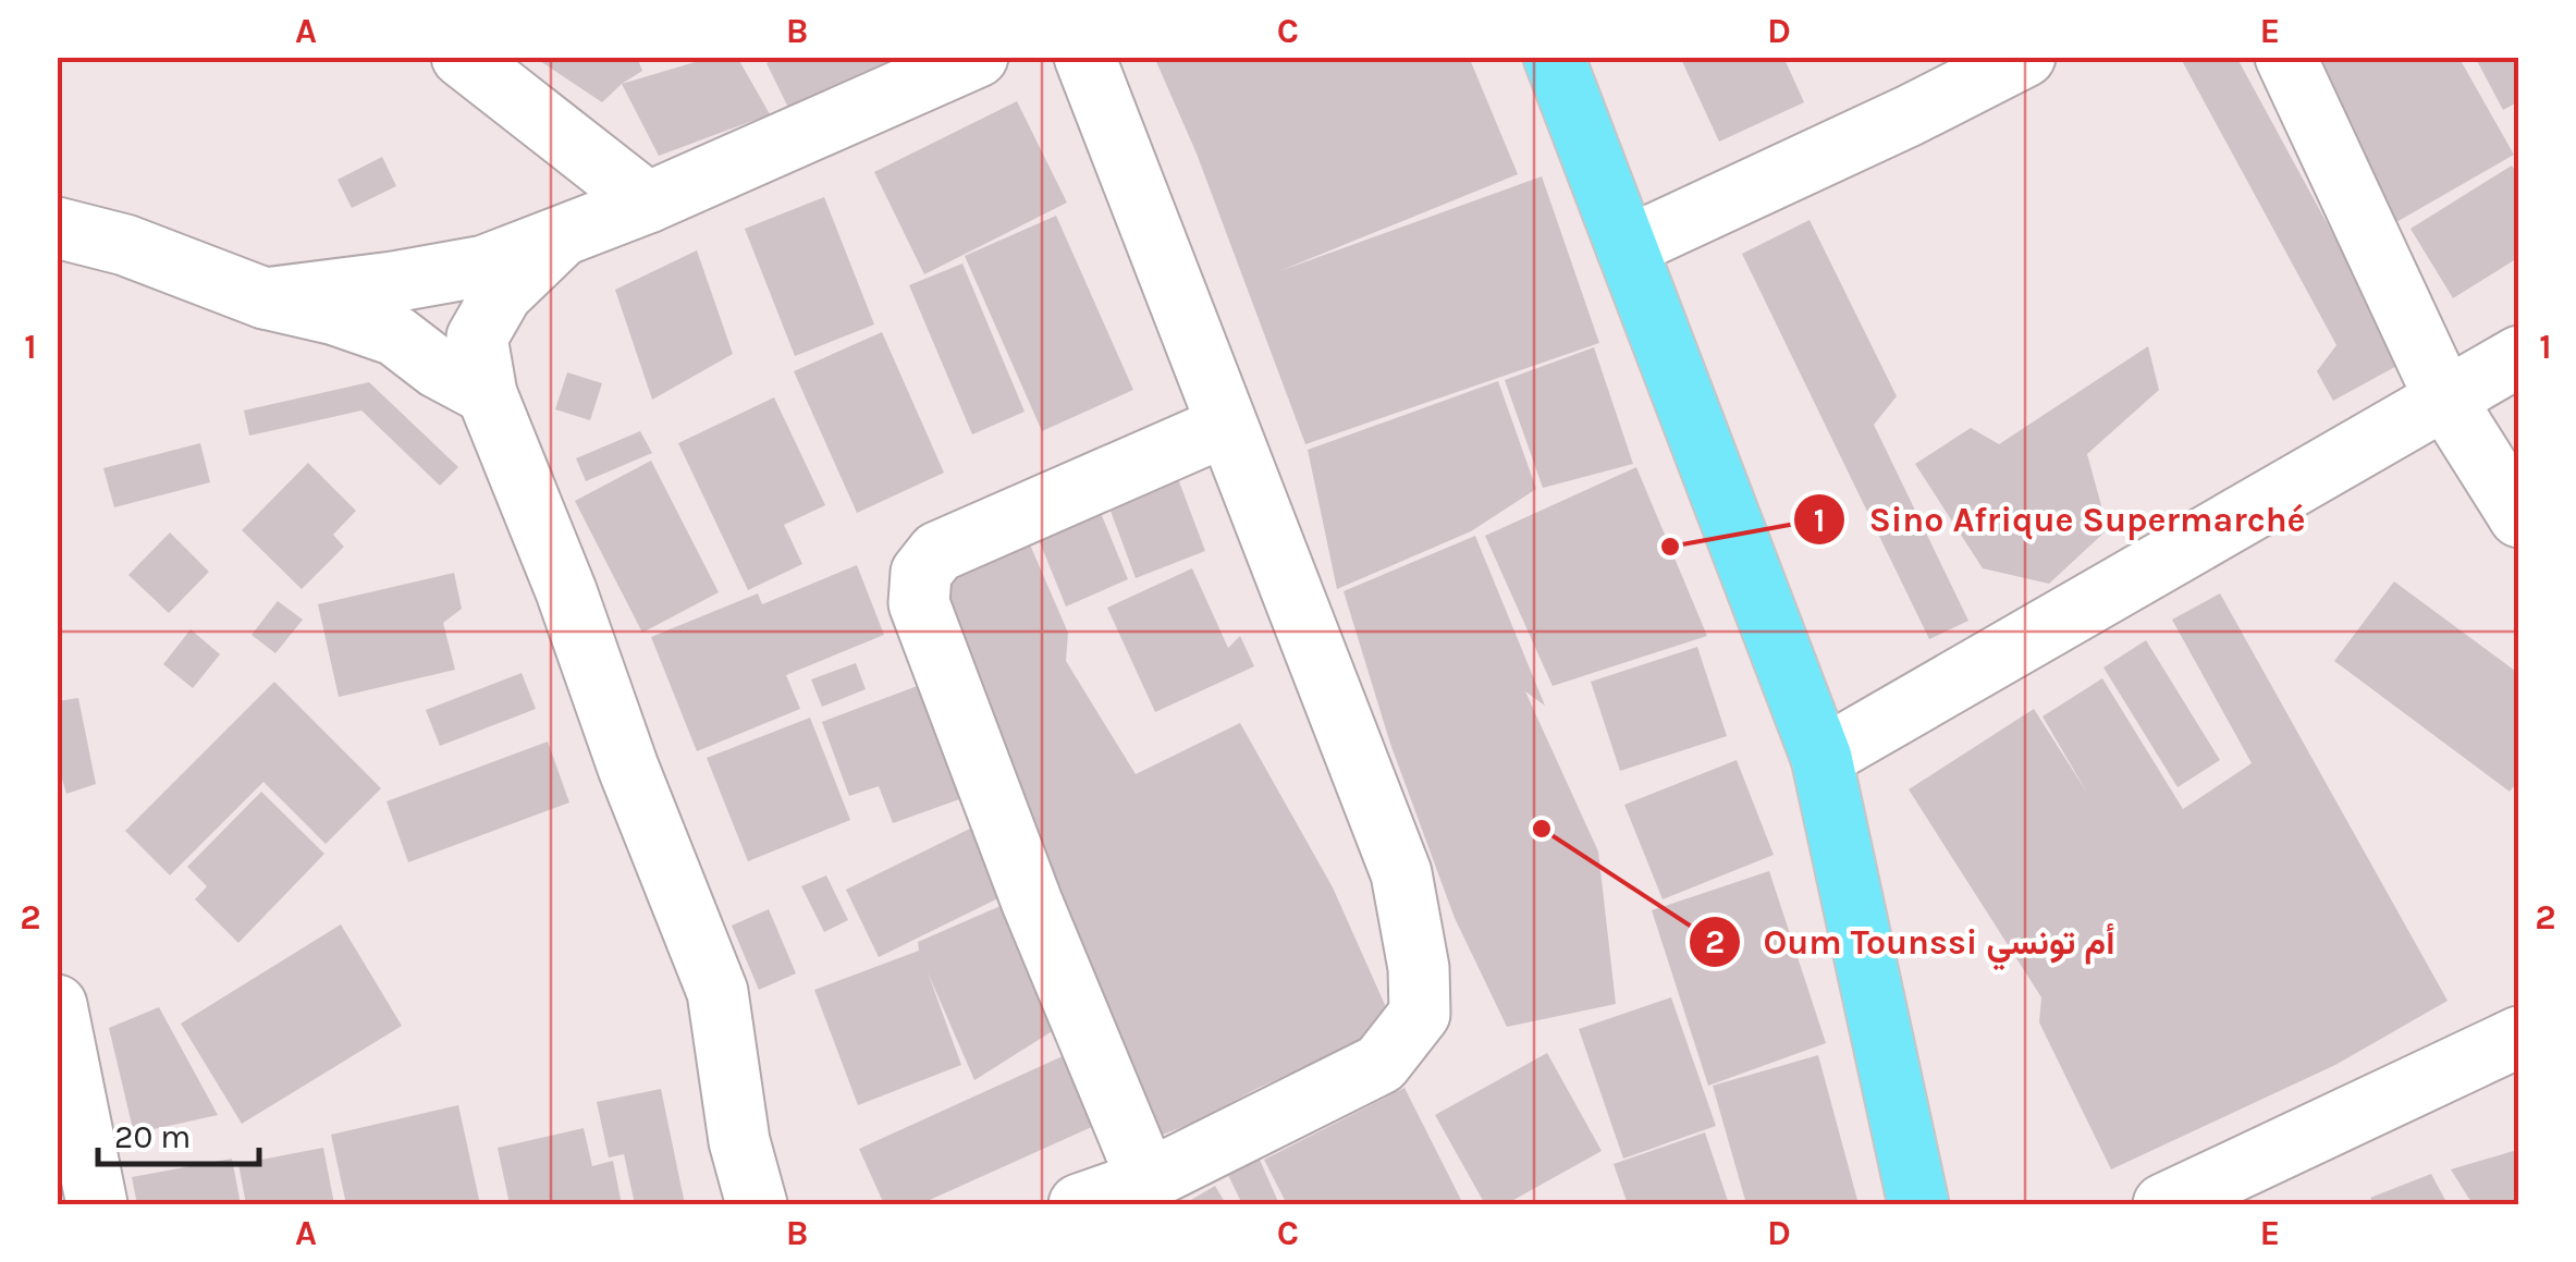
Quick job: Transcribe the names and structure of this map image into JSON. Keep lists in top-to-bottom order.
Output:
{
  "places": ["Sino Afrique Supermarché", "Oum Tounssi أم تونسي"],
  "scale_bar": "20 m",
  "grid": {
    "columns": [
      "A",
      "B",
      "C",
      "D",
      "E"
    ],
    "rows": ["1", "2"]
  }
}
